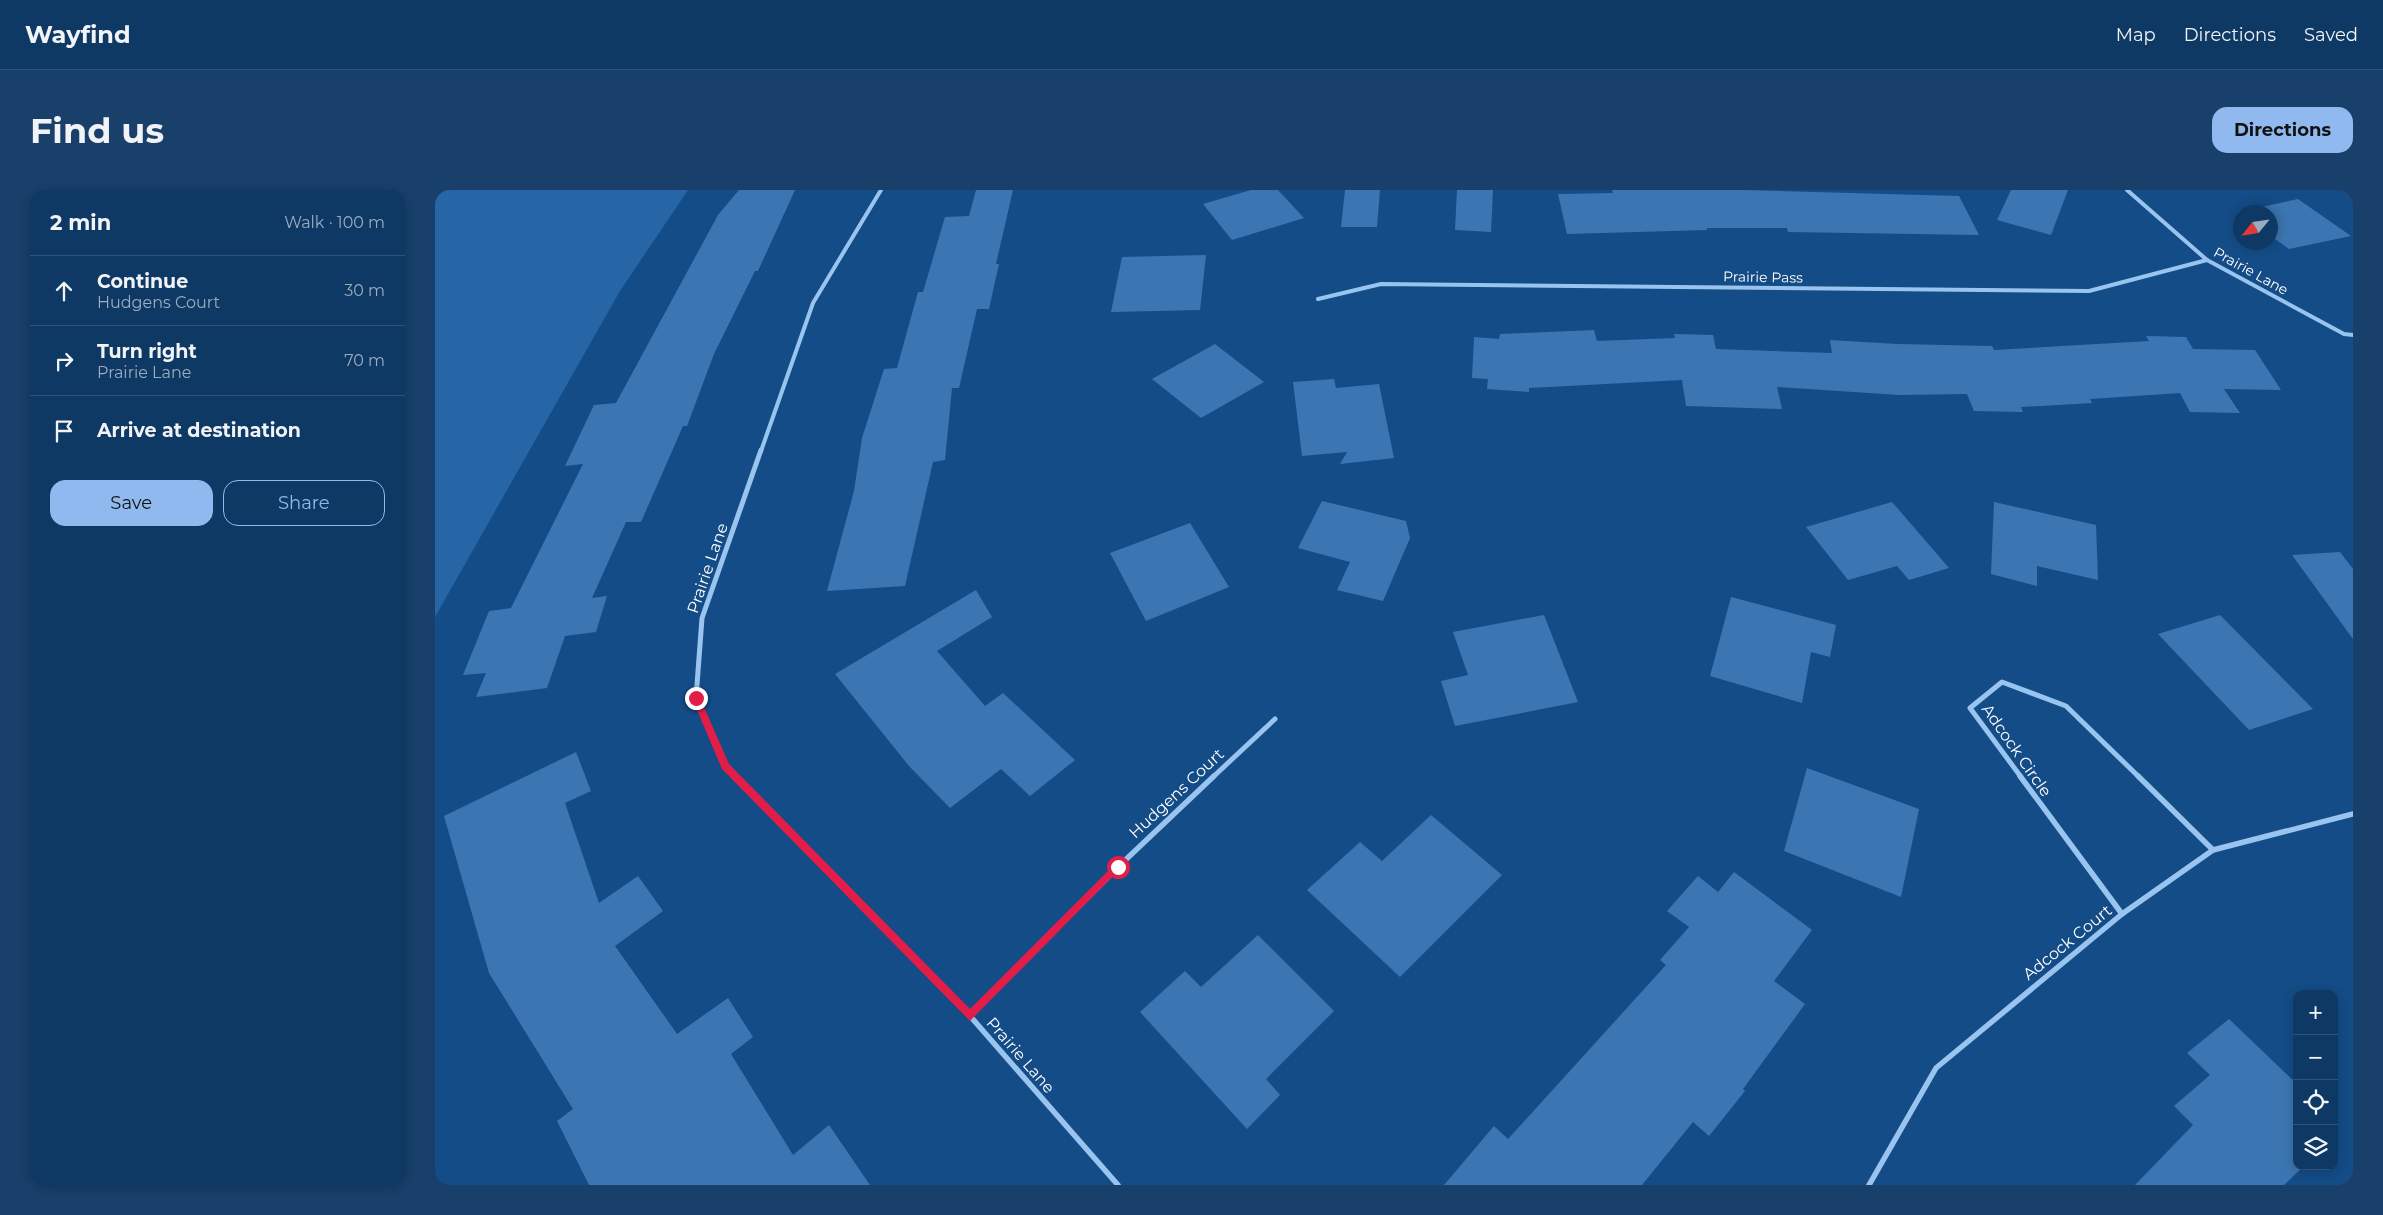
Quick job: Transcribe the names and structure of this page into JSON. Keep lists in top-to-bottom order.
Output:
{
  "streets": {
    "street": [
      "Prairie Lane",
      "Prairie Pass",
      "Adcock Circle",
      "Hudgens Court",
      "Adcock Court"
    ]
  },
  "crossings": [
    ["Prairie Lane", "Prairie Pass"],
    ["Prairie Lane", "Hudgens Court"],
    ["Adcock Circle", "Adcock Court"]
  ],
  "north": "bottom left",
  "page": {
    "header": "Wayfind",
    "nav": ["Map", "Directions", "Saved"],
    "buttons": [
      "Directions",
      ["Save", "Share"]
    ],
    "title": "Find us",
    "heading": ["2 min", "Walk · 100 m"],
    "list": [
      ["Continue", "Hudgens Court", "30 m"],
      ["Turn right", "Prairie Lane", "70 m"],
      "Arrive at destination"
    ],
    "map_buttons": ["+", "−"]
  }
}
